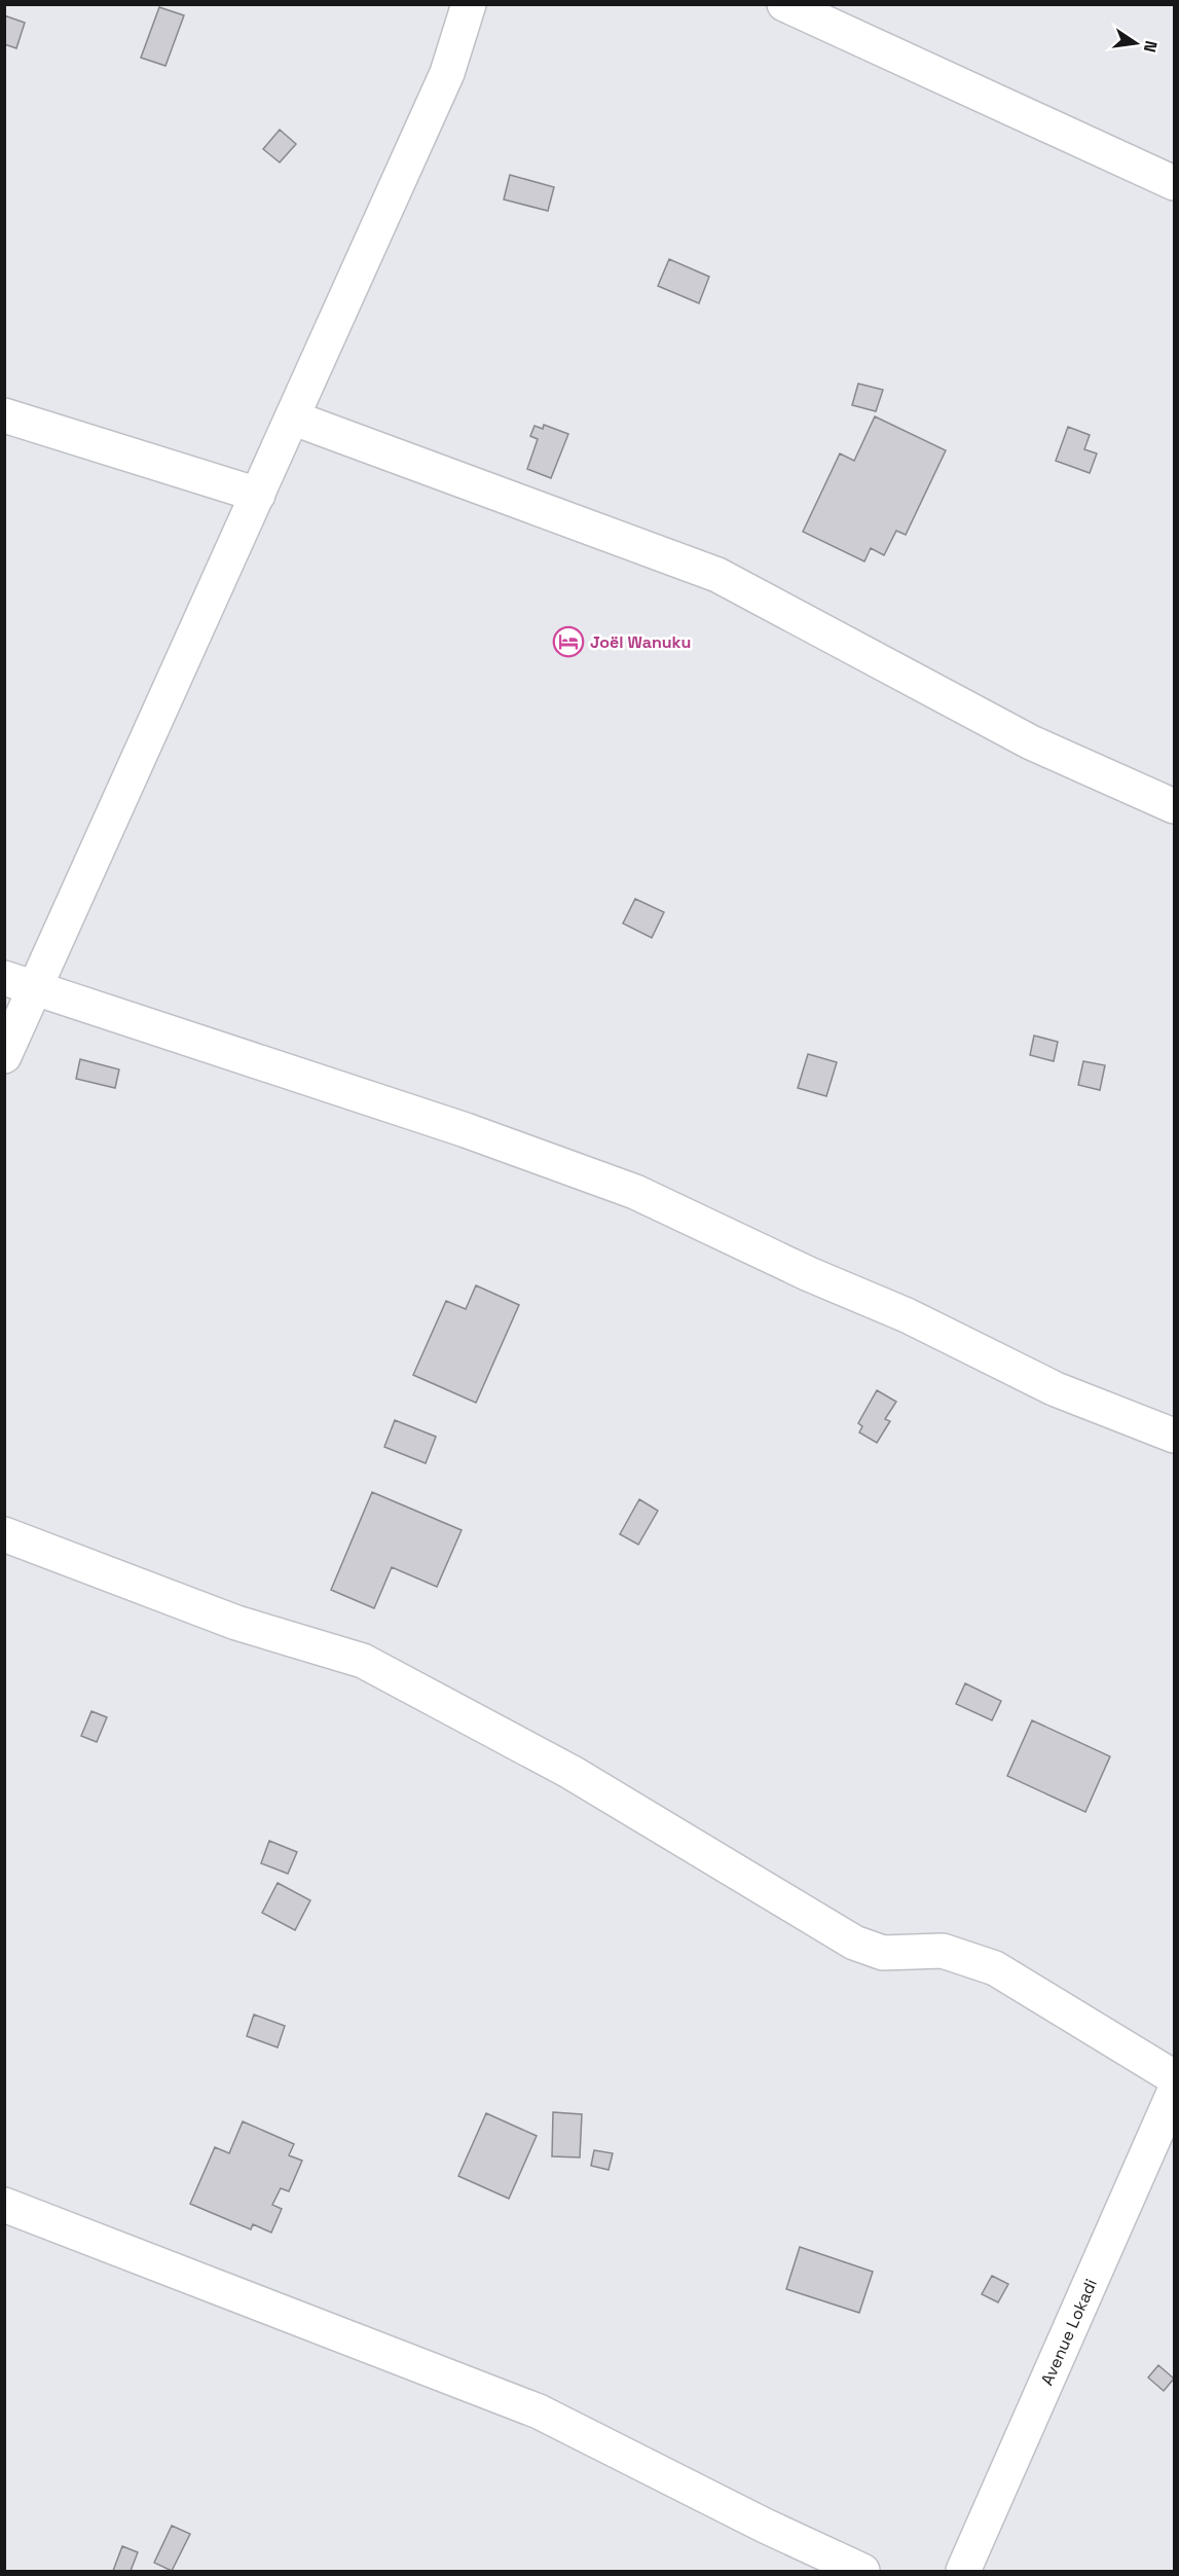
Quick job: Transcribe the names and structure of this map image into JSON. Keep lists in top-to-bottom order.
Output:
{
  "streets": {
    "street": ["Avenue Lokadi"]
  },
  "places": {
    "hotel": ["Joël Wanuku"]
  },
  "north": "right"
}
